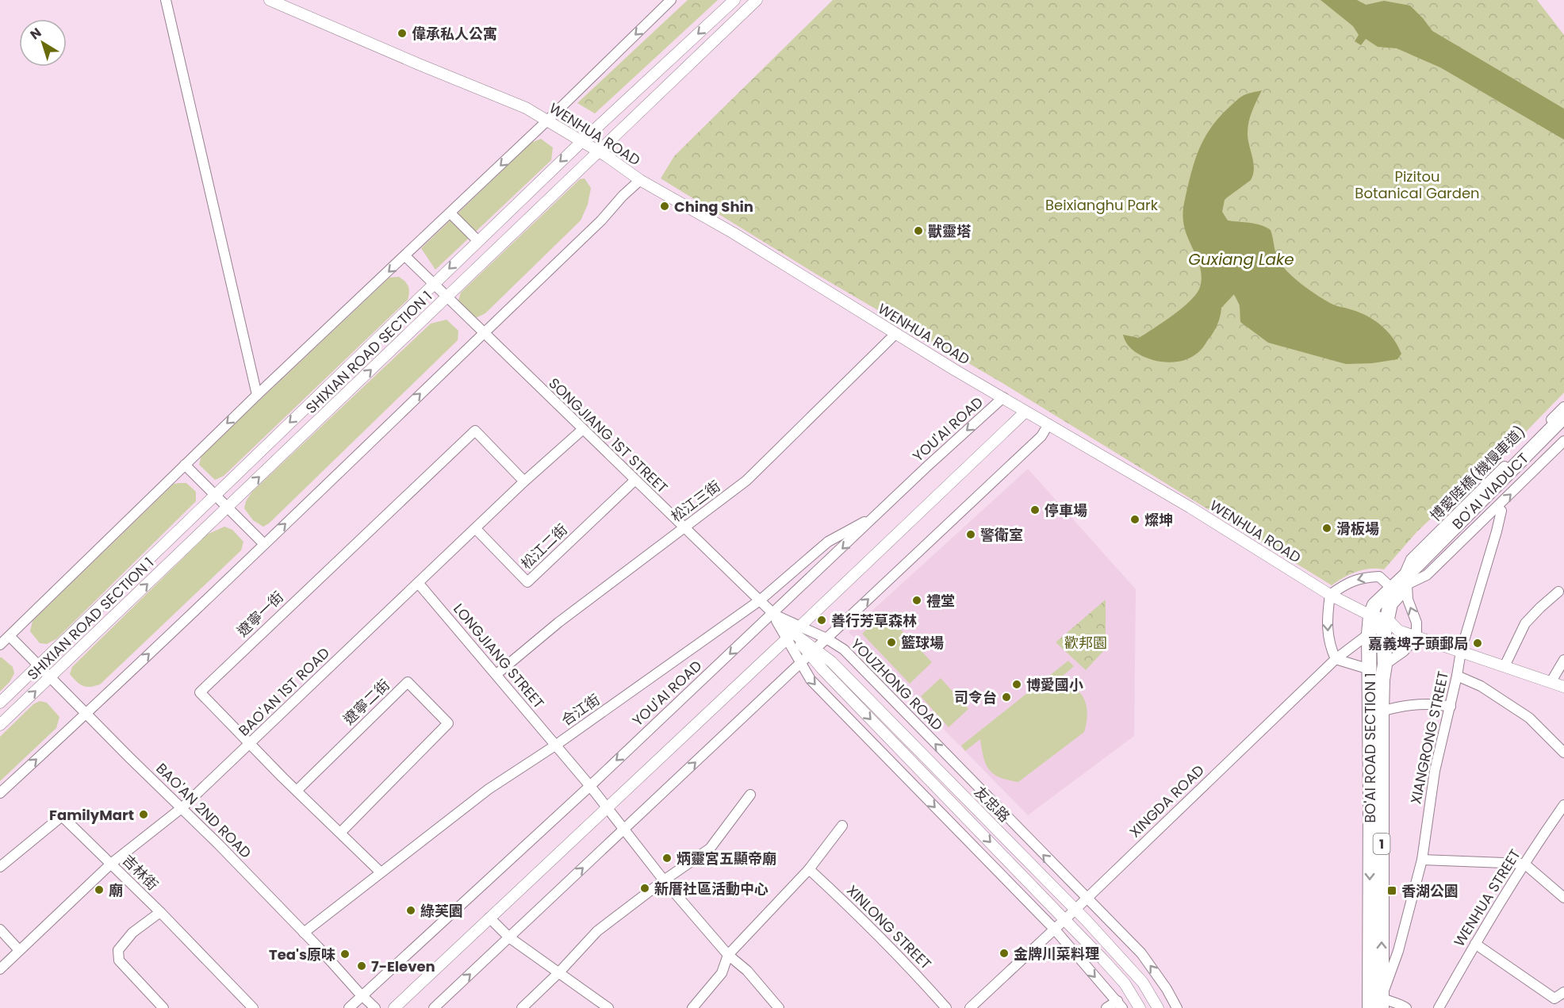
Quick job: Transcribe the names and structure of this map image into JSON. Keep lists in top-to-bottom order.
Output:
{
  "streets": {
    "main road": ["BO'AI VIADUCT", "BO'AI ROAD SECTION 1", "1"],
    "street": [
      "WENHUA ROAD",
      "SHIXIAN ROAD SECTION 1",
      "YOU'AI ROAD",
      "SONGJIANG 1ST STREET",
      "博愛陸橋(機慢車道)",
      "松江三街",
      "松江二街",
      "遼寧一街",
      "LONGJIANG STREET",
      "YOUZHONG ROAD",
      "BAO'AN 1ST ROAD",
      "遼寧二街",
      "合江街",
      "XIANGRONG STREET",
      "XINGDA ROAD",
      "友忠路",
      "BAO'AN 2ND ROAD",
      "吉林街",
      "WENHUA STREET",
      "XINLONG STREET"
    ]
  },
  "crossings": [
    ["WENHUA ROAD", "SHIXIAN ROAD SECTION 1"],
    ["WENHUA ROAD", "YOU'AI ROAD"],
    ["WENHUA ROAD", "松江三街"],
    ["WENHUA ROAD", "XIANGRONG STREET"],
    ["WENHUA ROAD", "BO'AI ROAD SECTION 1"],
    ["WENHUA ROAD", "XINGDA ROAD"],
    ["SHIXIAN ROAD SECTION 1", "SONGJIANG 1ST STREET"],
    ["SHIXIAN ROAD SECTION 1", "BAO'AN 2ND ROAD"],
    ["YOU'AI ROAD", "SONGJIANG 1ST STREET"],
    ["YOU'AI ROAD", "LONGJIANG STREET"],
    ["YOU'AI ROAD", "合江街"],
    ["YOU'AI ROAD", "BAO'AN 2ND ROAD"],
    ["SONGJIANG 1ST STREET", "松江三街"],
    ["SONGJIANG 1ST STREET", "松江二街"],
    ["SONGJIANG 1ST STREET", "YOUZHONG ROAD"],
    ["SONGJIANG 1ST STREET", "BAO'AN 1ST ROAD"],
    ["SONGJIANG 1ST STREET", "合江街"],
    ["博愛陸橋(機慢車道)", "BO'AI VIADUCT"],
    ["博愛陸橋(機慢車道)", "BO'AI ROAD SECTION 1"],
    ["BO'AI VIADUCT", "BO'AI ROAD SECTION 1"],
    ["松江三街", "LONGJIANG STREET"],
    ["松江二街", "BAO'AN 1ST ROAD"],
    ["遼寧一街", "BAO'AN 1ST ROAD"],
    ["遼寧一街", "遼寧二街"],
    ["遼寧一街", "合江街"],
    ["LONGJIANG STREET", "BAO'AN 1ST ROAD"],
    ["LONGJIANG STREET", "合江街"],
    ["YOUZHONG ROAD", "XINGDA ROAD"],
    ["BAO'AN 1ST ROAD", "BAO'AN 2ND ROAD"],
    ["BAO'AN 1ST ROAD", "吉林街"],
    ["合江街", "BAO'AN 2ND ROAD"],
    ["XIANGRONG STREET", "BO'AI ROAD SECTION 1"],
    ["BO'AI ROAD SECTION 1", "XINGDA ROAD"],
    ["XINGDA ROAD", "友忠路"]
  ],
  "water": ["Guxiang Lake"],
  "parks": ["Pizitou Botanical Garden", "Beixianghu Park", "歡邦園"],
  "places": {
    "other": [
      "偉承私人公寓",
      "Ching Shin",
      "獸靈塔",
      "停車場",
      "燦坤",
      "滑板場",
      "警衛室",
      "禮堂",
      "善行芳草森林",
      "籃球場",
      "嘉義埤子頭郵局",
      "博愛國小",
      "司令台",
      "FamilyMart",
      "炳靈宮五顯帝廟",
      "新厝社區活動中心",
      "廟",
      "綠芙園",
      "金牌川菜料理",
      "Tea's原味",
      "7-Eleven"
    ],
    "transit": ["香湖公園"]
  },
  "north": "top left"
}
